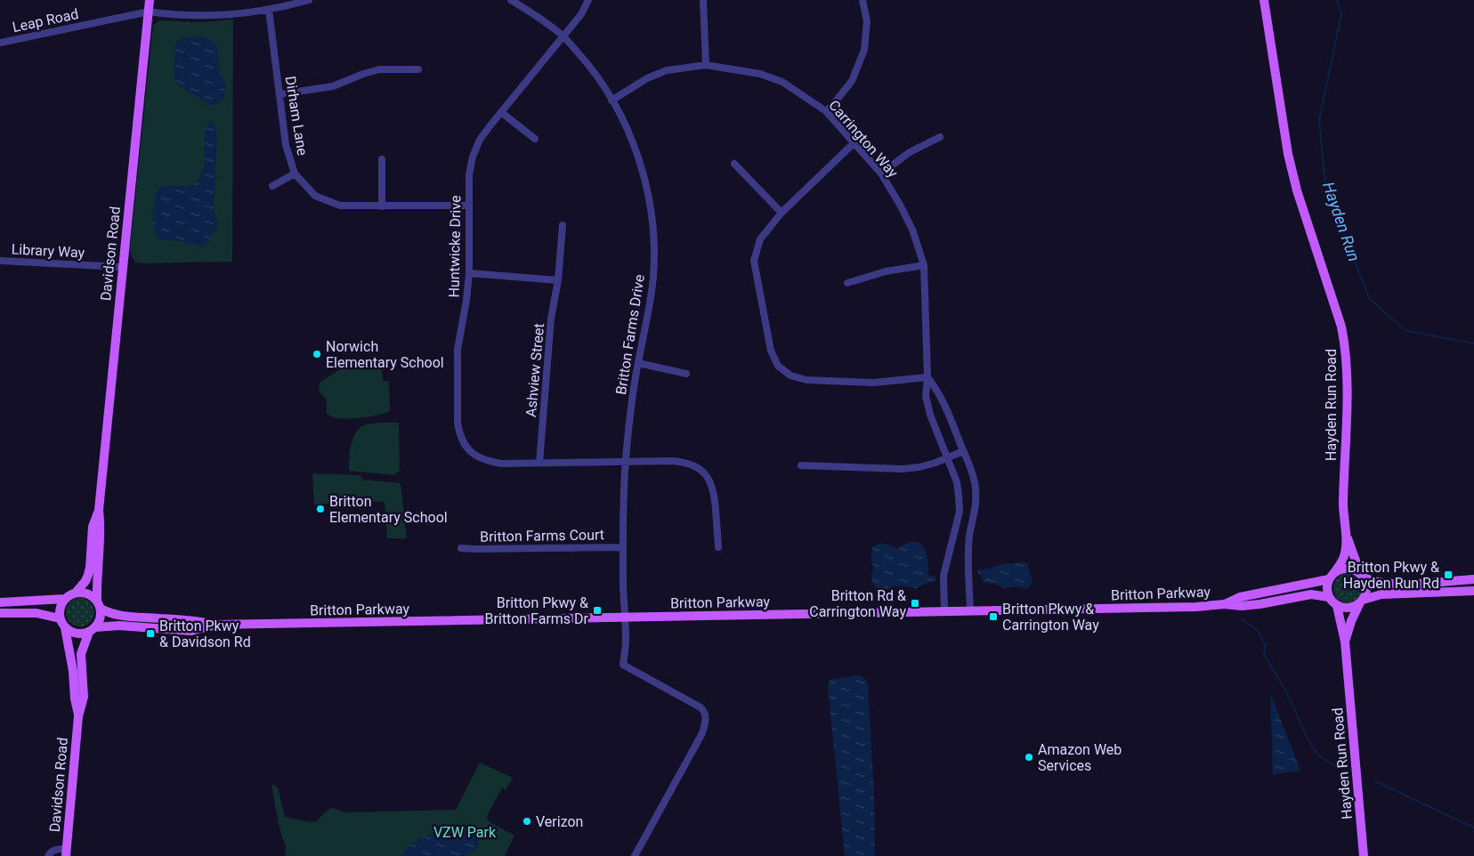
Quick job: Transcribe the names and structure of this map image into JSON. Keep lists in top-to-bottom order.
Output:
{
  "streets": {
    "main road": ["Davidson Road", "Hayden Run Road", "Britton Parkway"],
    "street": [
      "Leap Road",
      "Dirham Lane",
      "Carrington Way",
      "Huntwicke Drive",
      "Library Way",
      "Britton Farms Drive",
      "Ashview Street",
      "Britton Farms Court"
    ]
  },
  "crossings": [
    ["Leap Road", "Davidson Road"],
    ["Dirham Lane", "Huntwicke Drive"],
    ["Carrington Way", "Britton Farms Drive"],
    ["Carrington Way", "Britton Parkway"],
    ["Huntwicke Drive", "Britton Farms Drive"],
    ["Huntwicke Drive", "Ashview Street"],
    ["Library Way", "Davidson Road"],
    ["Davidson Road", "Britton Parkway"],
    ["Britton Farms Drive", "Britton Farms Court"],
    ["Britton Farms Drive", "Britton Parkway"],
    ["Hayden Run Road", "Britton Parkway"]
  ],
  "water": ["Hayden Run"],
  "parks": ["VZW Park"],
  "places": {
    "other": [
      "Norwich Elementary School",
      "Britton Elementary School",
      "Amazon Web Services",
      "Verizon"
    ],
    "transit": [
      "Britton Pkwy & Hayden Run Rd",
      "Britton Rd & Carrington Way",
      "Britton Pkwy & Britton Farms Dr",
      "Britton Pkwy & Carrington Way",
      "Britton Pkwy & Davidson Rd"
    ]
  }
}
